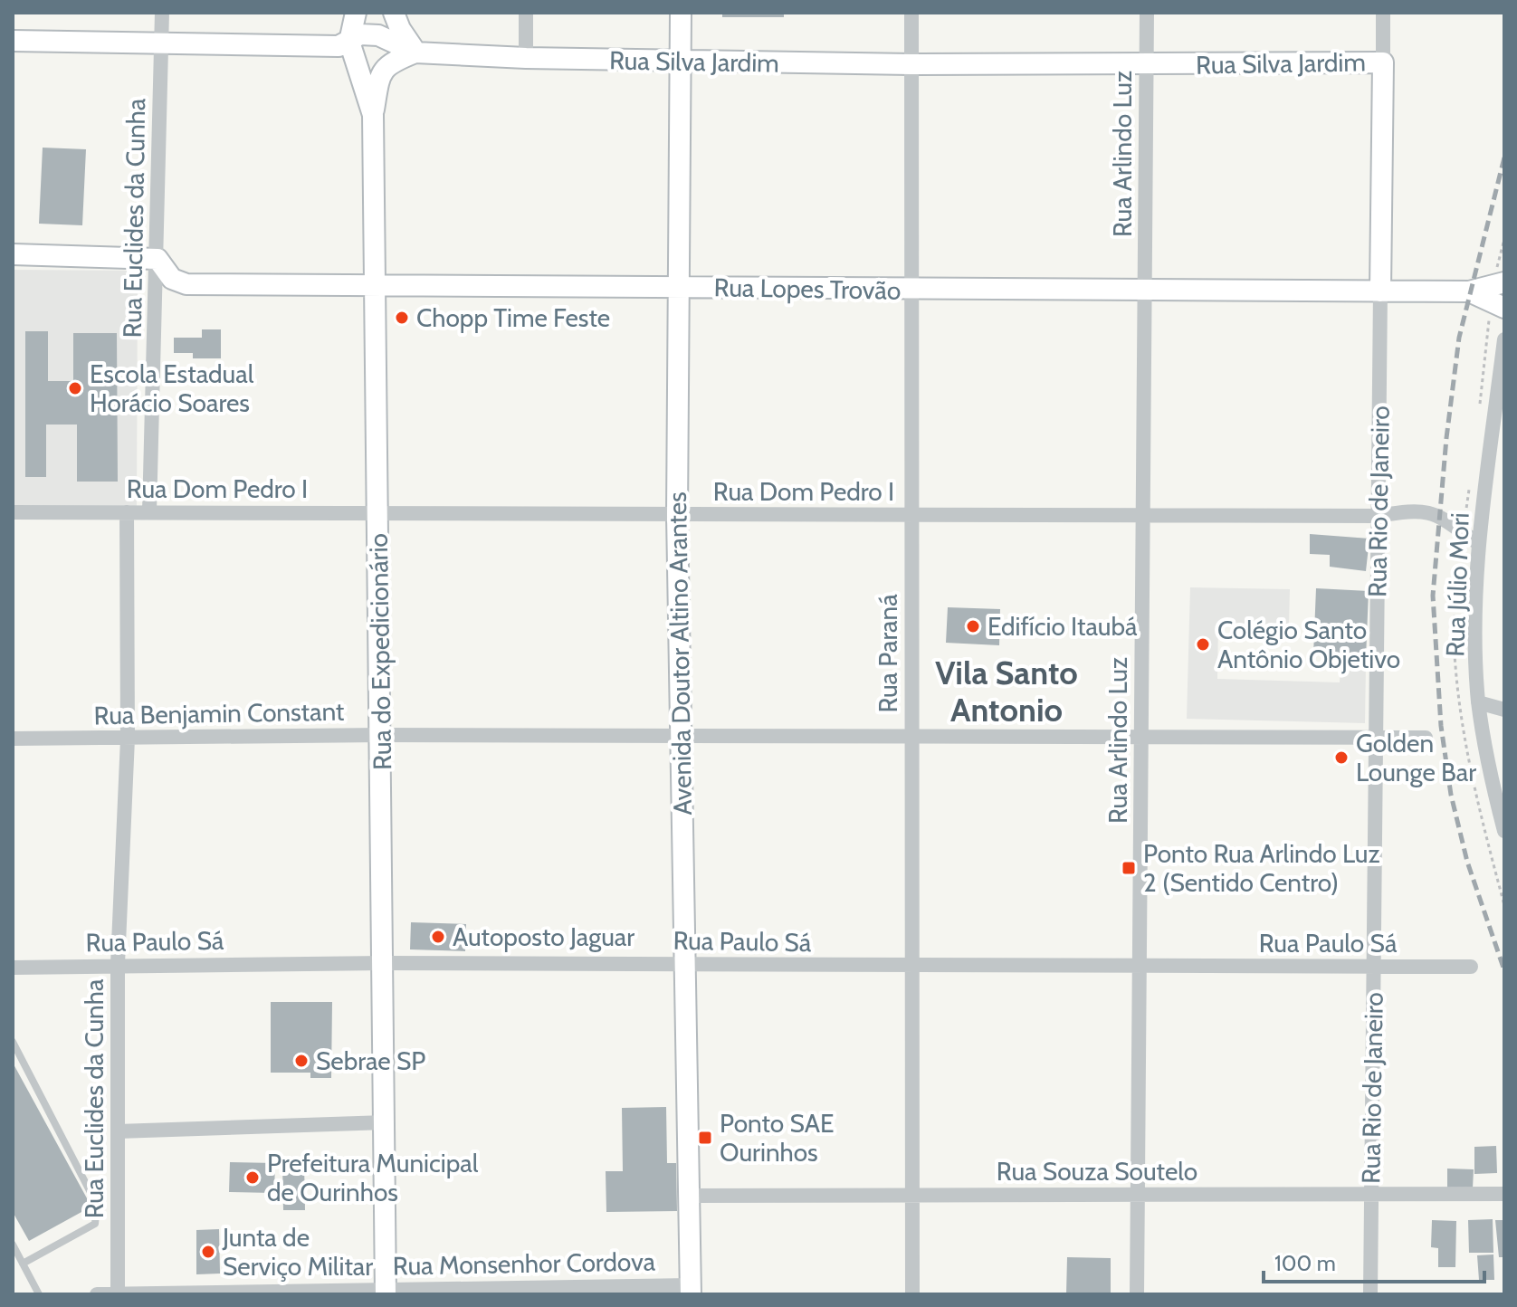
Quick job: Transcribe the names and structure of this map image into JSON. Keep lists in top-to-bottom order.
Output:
{
  "streets": {
    "main road": [
      "Rua Silva Jardim",
      "Rua Lopes Trovão",
      "Rua Rio de Janeiro",
      "Rua do Expedicionário",
      "Avenida Doutor Altino Arantes"
    ],
    "street": [
      "Rua Arlindo Luz",
      "Rua Euclides da Cunha",
      "Rua Dom Pedro I",
      "Rua Júlio Mori",
      "Rua Paraná",
      "Rua Benjamin Constant",
      "Rua Paulo Sá",
      "Rua Souza Soutelo",
      "Rua Monsenhor Cordova"
    ]
  },
  "crossings": [
    ["Rua Silva Jardim", "Rua Arlindo Luz"],
    ["Rua Silva Jardim", "Rua Euclides da Cunha"],
    ["Rua Silva Jardim", "Rua Rio de Janeiro"],
    ["Rua Silva Jardim", "Rua do Expedicionário"],
    ["Rua Silva Jardim", "Avenida Doutor Altino Arantes"],
    ["Rua Silva Jardim", "Rua Paraná"],
    ["Rua Arlindo Luz", "Rua Lopes Trovão"],
    ["Rua Arlindo Luz", "Rua Dom Pedro I"],
    ["Rua Arlindo Luz", "Rua Benjamin Constant"],
    ["Rua Arlindo Luz", "Rua Paulo Sá"],
    ["Rua Arlindo Luz", "Rua Souza Soutelo"],
    ["Rua Euclides da Cunha", "Rua Lopes Trovão"],
    ["Rua Euclides da Cunha", "Rua Dom Pedro I"],
    ["Rua Euclides da Cunha", "Rua Benjamin Constant"],
    ["Rua Euclides da Cunha", "Rua Paulo Sá"],
    ["Rua Euclides da Cunha", "Rua Monsenhor Cordova"],
    ["Rua Lopes Trovão", "Rua Rio de Janeiro"],
    ["Rua Lopes Trovão", "Rua do Expedicionário"],
    ["Rua Lopes Trovão", "Avenida Doutor Altino Arantes"],
    ["Rua Lopes Trovão", "Rua Paraná"],
    ["Rua Dom Pedro I", "Rua Rio de Janeiro"],
    ["Rua Dom Pedro I", "Rua Júlio Mori"],
    ["Rua Dom Pedro I", "Rua do Expedicionário"],
    ["Rua Dom Pedro I", "Avenida Doutor Altino Arantes"],
    ["Rua Dom Pedro I", "Rua Paraná"],
    ["Rua Rio de Janeiro", "Rua Benjamin Constant"],
    ["Rua Rio de Janeiro", "Rua Paulo Sá"],
    ["Rua Rio de Janeiro", "Rua Souza Soutelo"],
    ["Rua do Expedicionário", "Rua Benjamin Constant"],
    ["Rua do Expedicionário", "Rua Paulo Sá"],
    ["Rua do Expedicionário", "Rua Monsenhor Cordova"],
    ["Avenida Doutor Altino Arantes", "Rua Benjamin Constant"],
    ["Avenida Doutor Altino Arantes", "Rua Paulo Sá"],
    ["Avenida Doutor Altino Arantes", "Rua Souza Soutelo"],
    ["Avenida Doutor Altino Arantes", "Rua Monsenhor Cordova"],
    ["Rua Paraná", "Rua Benjamin Constant"],
    ["Rua Paraná", "Rua Paulo Sá"],
    ["Rua Paraná", "Rua Souza Soutelo"]
  ],
  "districts": ["Vila Santo Antonio"],
  "places": {
    "other": [
      "Chopp Time Feste",
      "Escola Estadual Horácio Soares",
      "Edifício Itaubá",
      "Colégio Santo Antônio Objetivo",
      "Golden Lounge Bar",
      "Autoposto Jaguar",
      "Sebrae SP",
      "Prefeitura Municipal de Ourinhos",
      "Junta de Serviço Militar"
    ],
    "transit": ["Ponto Rua Arlindo Luz 2 (Sentido Centro)", "Ponto SAE Ourinhos"]
  },
  "scale_bar": "100 m"
}
